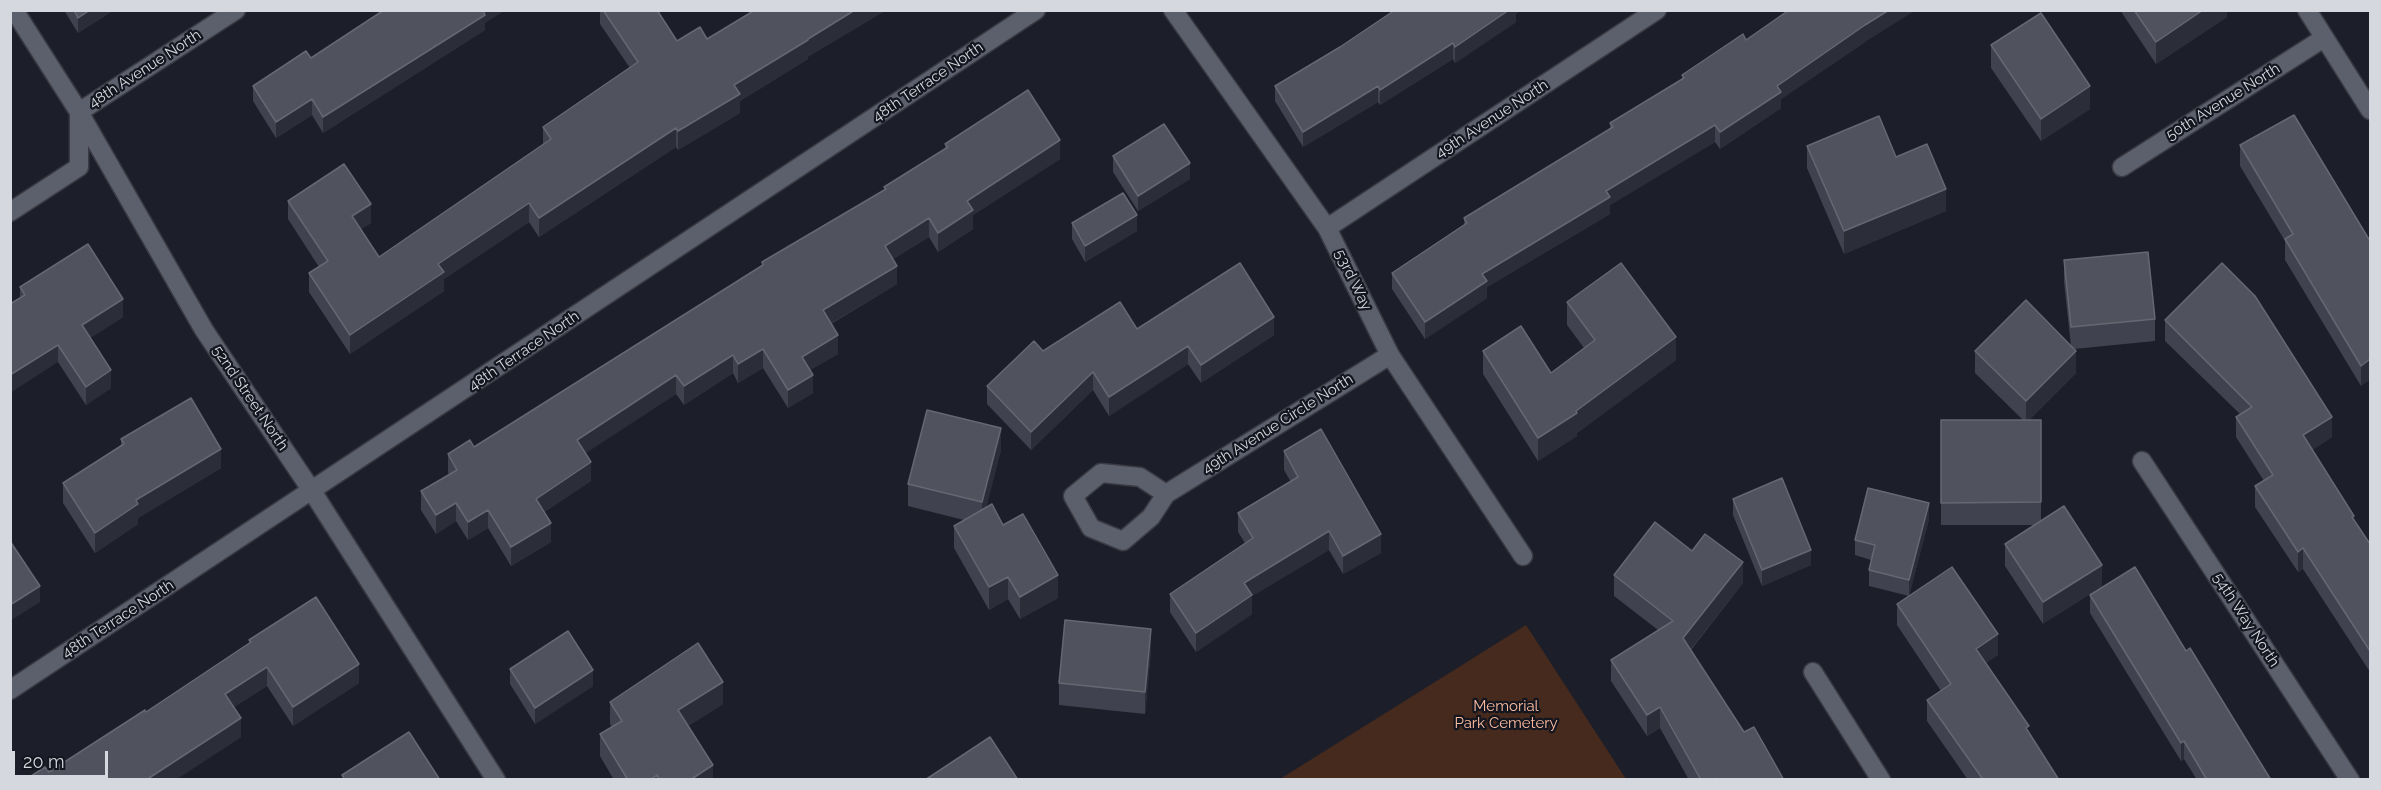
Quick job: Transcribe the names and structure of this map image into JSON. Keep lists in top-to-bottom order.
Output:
{
  "streets": {
    "street": [
      "48th Avenue North",
      "48th Terrace North",
      "50th Avenue North",
      "49th Avenue North",
      "53rd Way",
      "52nd Street North",
      "49th Avenue Circle North",
      "54th Way North"
    ]
  },
  "crossings": [
    ["48th Avenue North", "52nd Street North"],
    ["48th Terrace North", "52nd Street North"],
    ["49th Avenue North", "53rd Way"],
    ["53rd Way", "49th Avenue Circle North"]
  ],
  "parks": ["Memorial Park Cemetery"],
  "scale_bar": "20 m"
}
